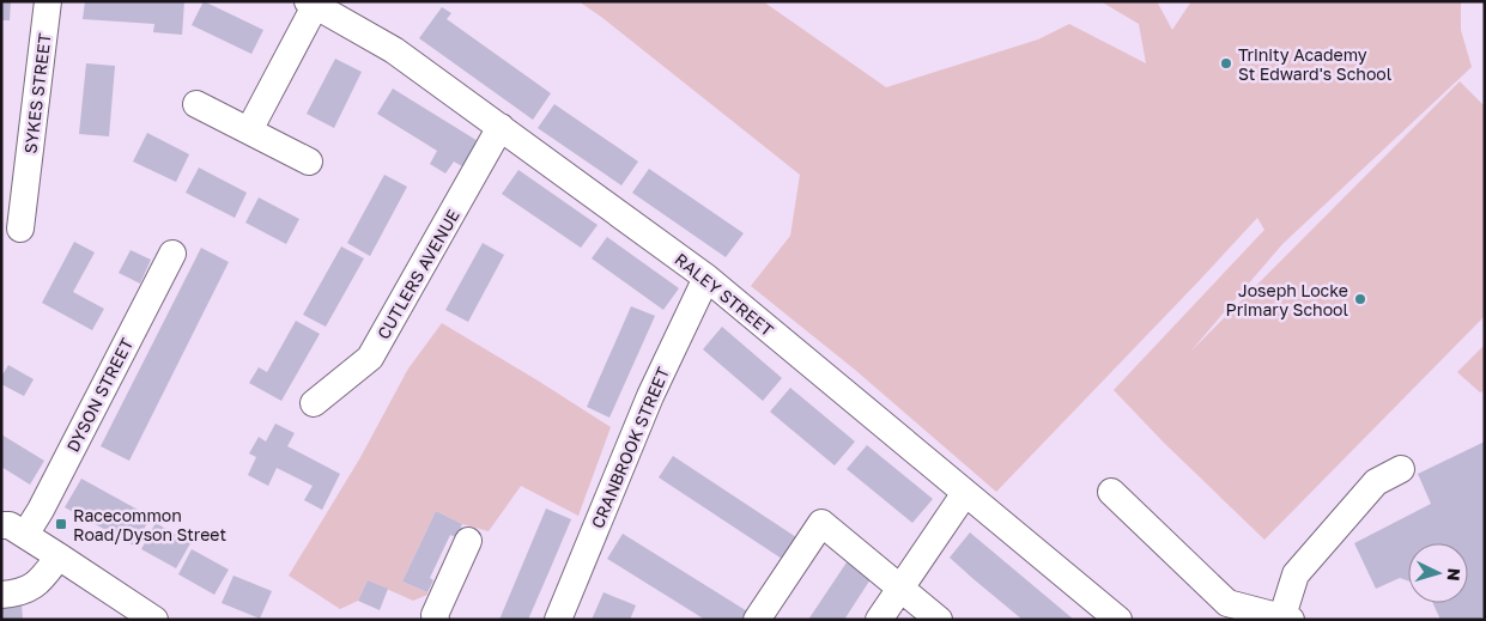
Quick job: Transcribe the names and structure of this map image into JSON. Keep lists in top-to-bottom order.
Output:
{
  "streets": {
    "street": [
      "SYKES STREET",
      "CUTLERS AVENUE",
      "RALEY STREET",
      "DYSON STREET",
      "CRANBROOK STREET"
    ]
  },
  "crossings": [
    ["CUTLERS AVENUE", "RALEY STREET"],
    ["RALEY STREET", "CRANBROOK STREET"]
  ],
  "places": {
    "other": ["Trinity Academy St Edward's School", "Joseph Locke Primary School"],
    "transit": ["Racecommon Road/Dyson Street"]
  },
  "north": "right"
}
